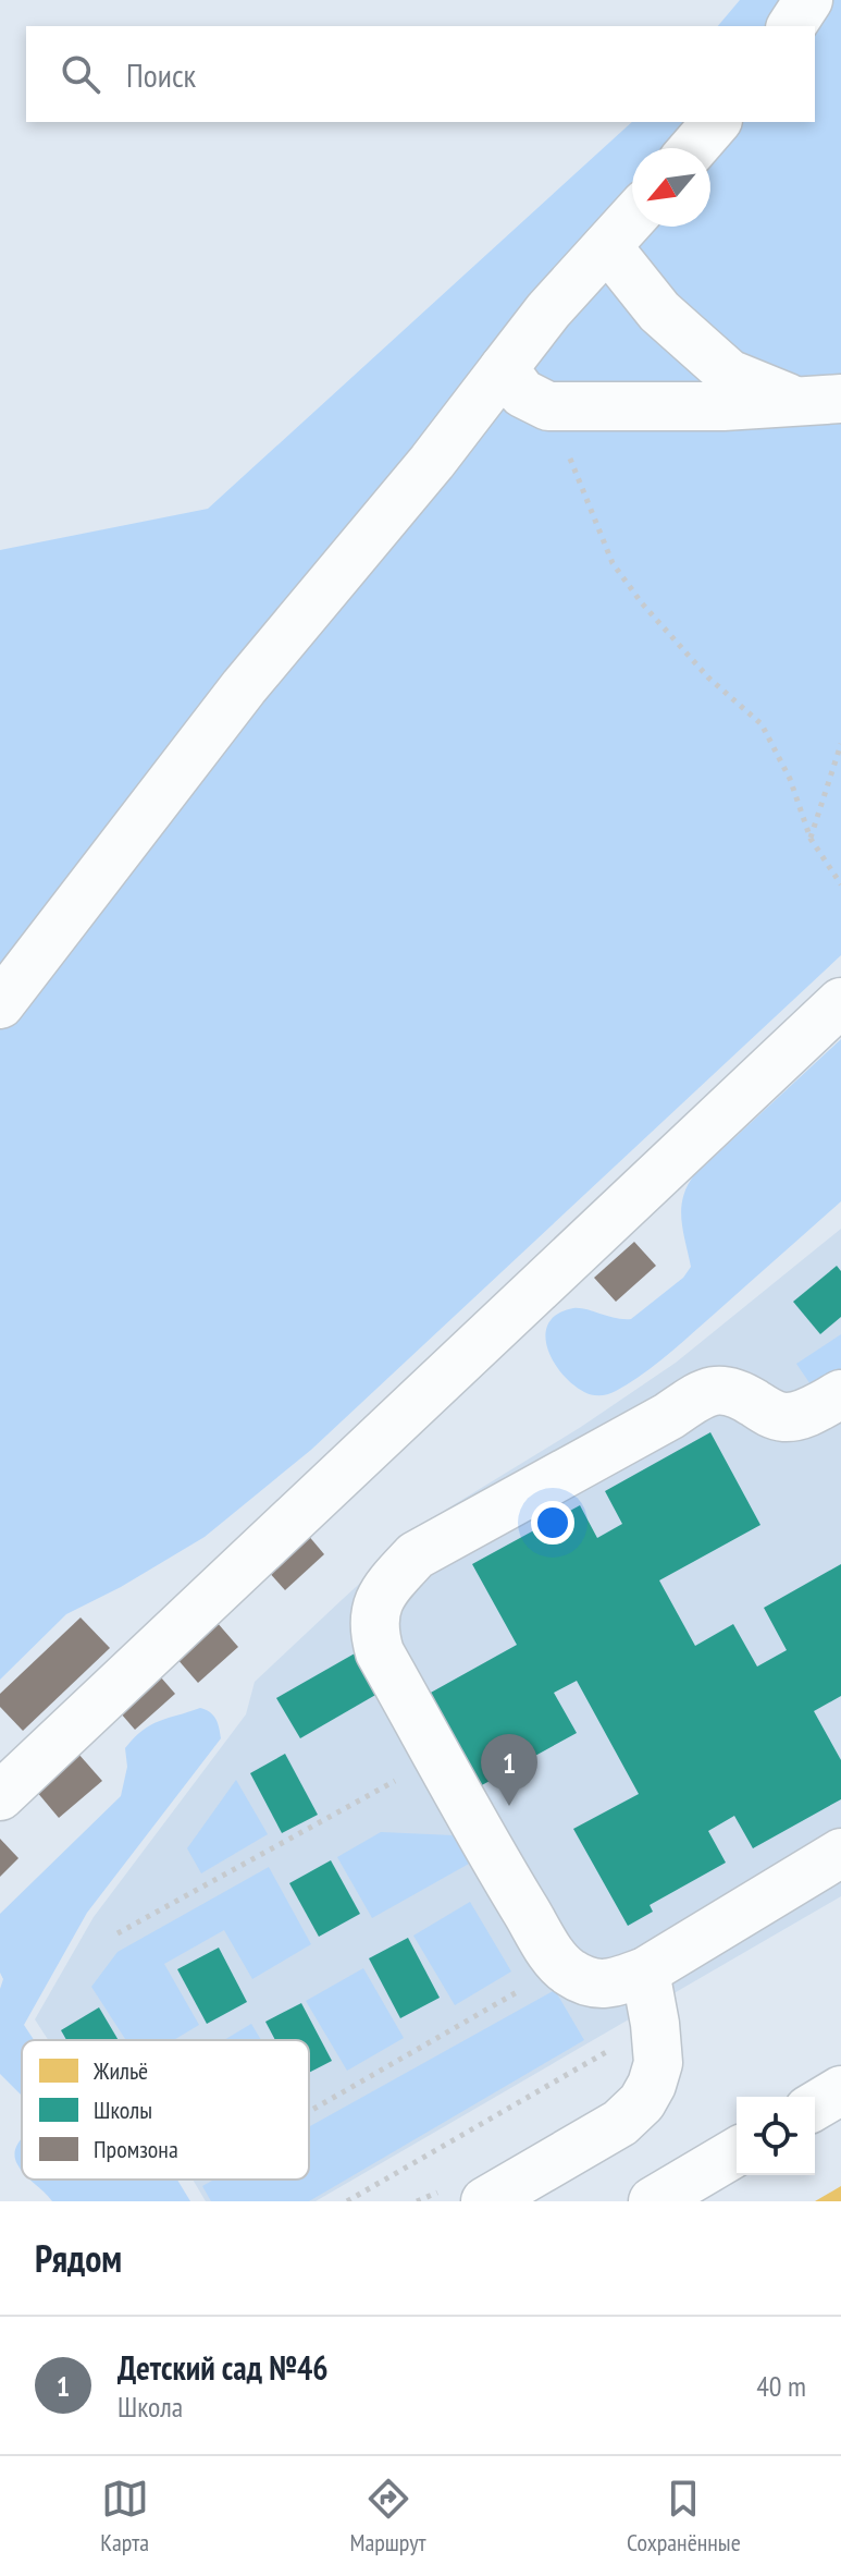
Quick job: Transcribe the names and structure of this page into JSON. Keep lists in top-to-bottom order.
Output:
{
  "legend": ["Жильё", "Школы", "Промзона"],
  "north": "bottom left",
  "page": {
    "search": "Поиск",
    "pins": "1",
    "heading": "Рядом",
    "list": [
      {
        "mark": "1",
        "name": "Детский сад №46",
        "note": "Школа",
        "value": "40 m"
      }
    ],
    "nav": ["Карта", "Маршрут", "Сохранённые"]
  }
}
